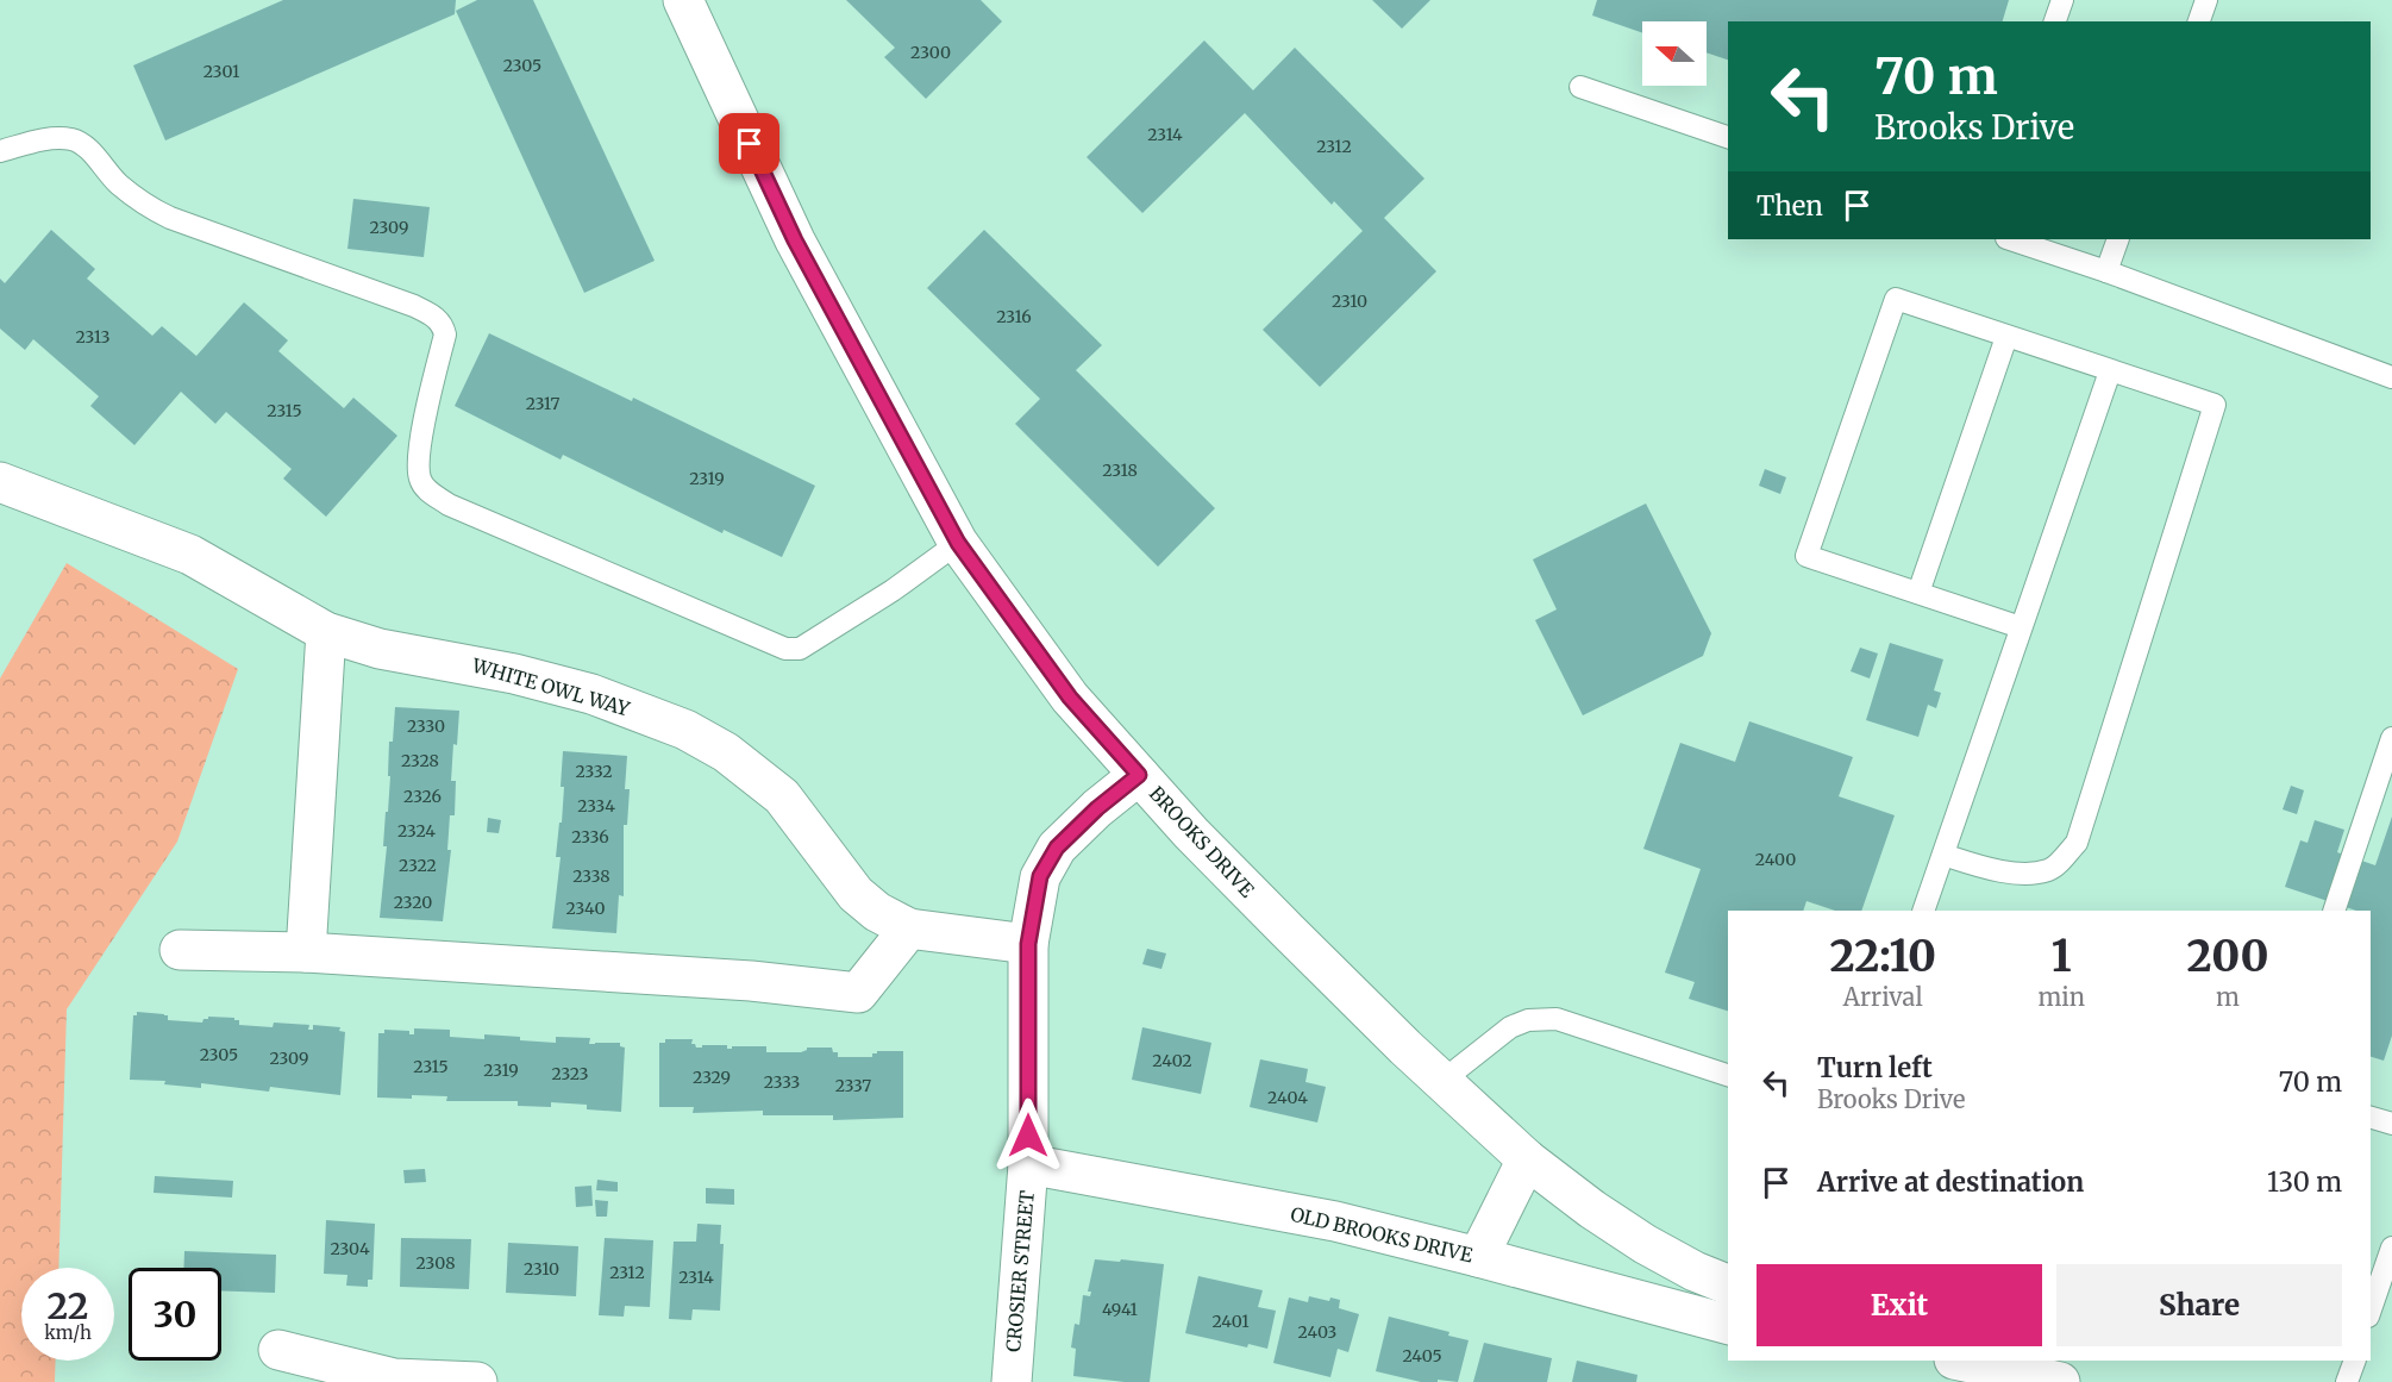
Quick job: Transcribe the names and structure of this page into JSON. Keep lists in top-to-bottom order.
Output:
{
  "streets": {
    "street": [
      "WHITE OWL WAY",
      "BROOKS DRIVE",
      "OLD BROOKS DRIVE",
      "CROSIER STREET"
    ]
  },
  "crossings": [
    ["WHITE OWL WAY", "CROSIER STREET"],
    ["BROOKS DRIVE", "CROSIER STREET"],
    ["OLD BROOKS DRIVE", "CROSIER STREET"]
  ],
  "house_numbers": [
    "2300",
    "2305",
    "2301",
    "2314",
    "2312",
    "2309",
    "2310",
    "2316",
    "2313",
    "2317",
    "2315",
    "2318",
    "2319",
    "2330",
    "2328",
    "2332",
    "2326",
    "2334",
    "2324",
    "2336",
    "2400",
    "2322",
    "2338",
    "2320",
    "2340",
    "2305",
    "2309",
    "2402",
    "2315",
    "2319",
    "2323",
    "2329",
    "2333",
    "2337",
    "2404",
    "2304",
    "2308",
    "2310",
    "2312",
    "2314",
    "4941",
    "2401",
    "2403",
    "2405"
  ],
  "north": "left",
  "page": {
    "turn": ["70 m", "Brooks Drive"],
    "then": "Then",
    "eta": [
      "22:10",
      "Arrival",
      "1",
      "min",
      "200",
      "m"
    ],
    "list": [
      {
        "name": "Turn left",
        "note": "Brooks Drive",
        "value": "70 m"
      },
      {
        "name": "Arrive at destination",
        "value": "130 m"
      }
    ],
    "buttons": ["Exit", "Share"],
    "speed": "22 km/h",
    "limit": "30"
  }
}
